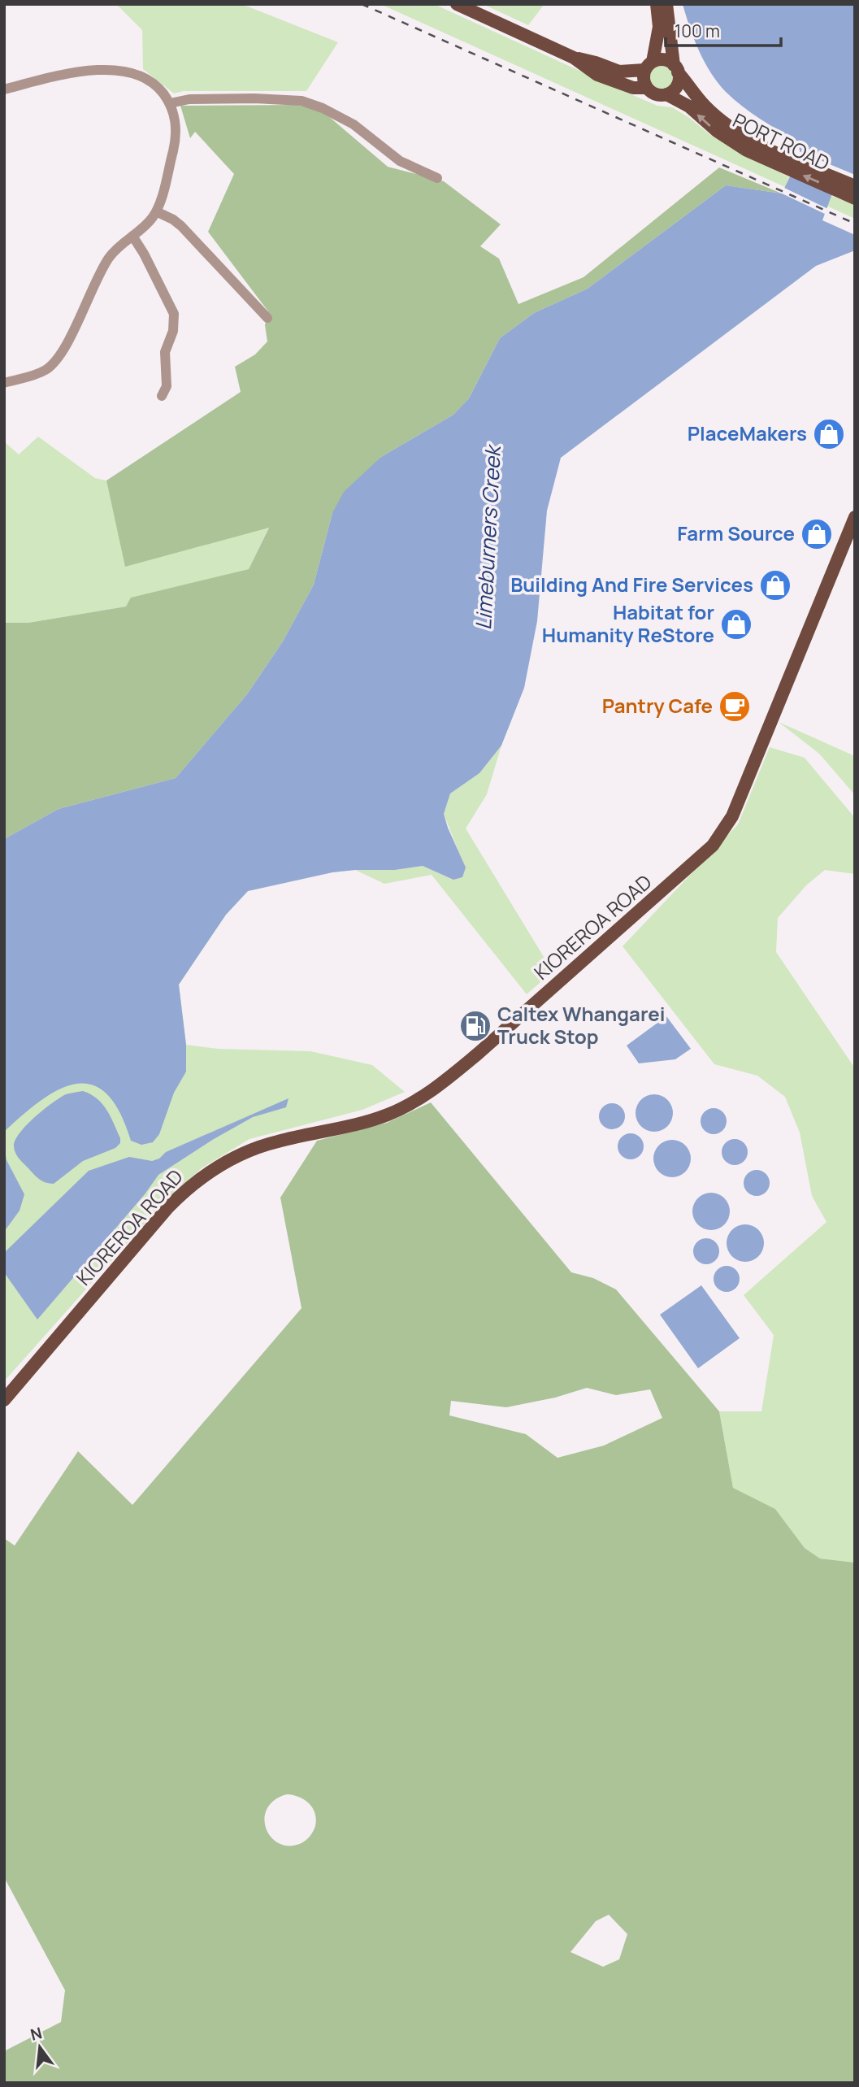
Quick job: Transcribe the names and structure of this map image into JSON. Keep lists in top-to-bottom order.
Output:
{
  "streets": {
    "main road": ["PORT ROAD", "KIOREROA ROAD"]
  },
  "water": ["Limeburners Creek"],
  "places": {
    "shop": [
      "PlaceMakers",
      "Farm Source",
      "Building And Fire Services",
      "Habitat for Humanity ReStore"
    ],
    "cafe": ["Pantry Cafe"],
    "fuel station": ["Caltex Whangarei Truck Stop"]
  },
  "scale_bar": "100 m",
  "north": "top"
}
